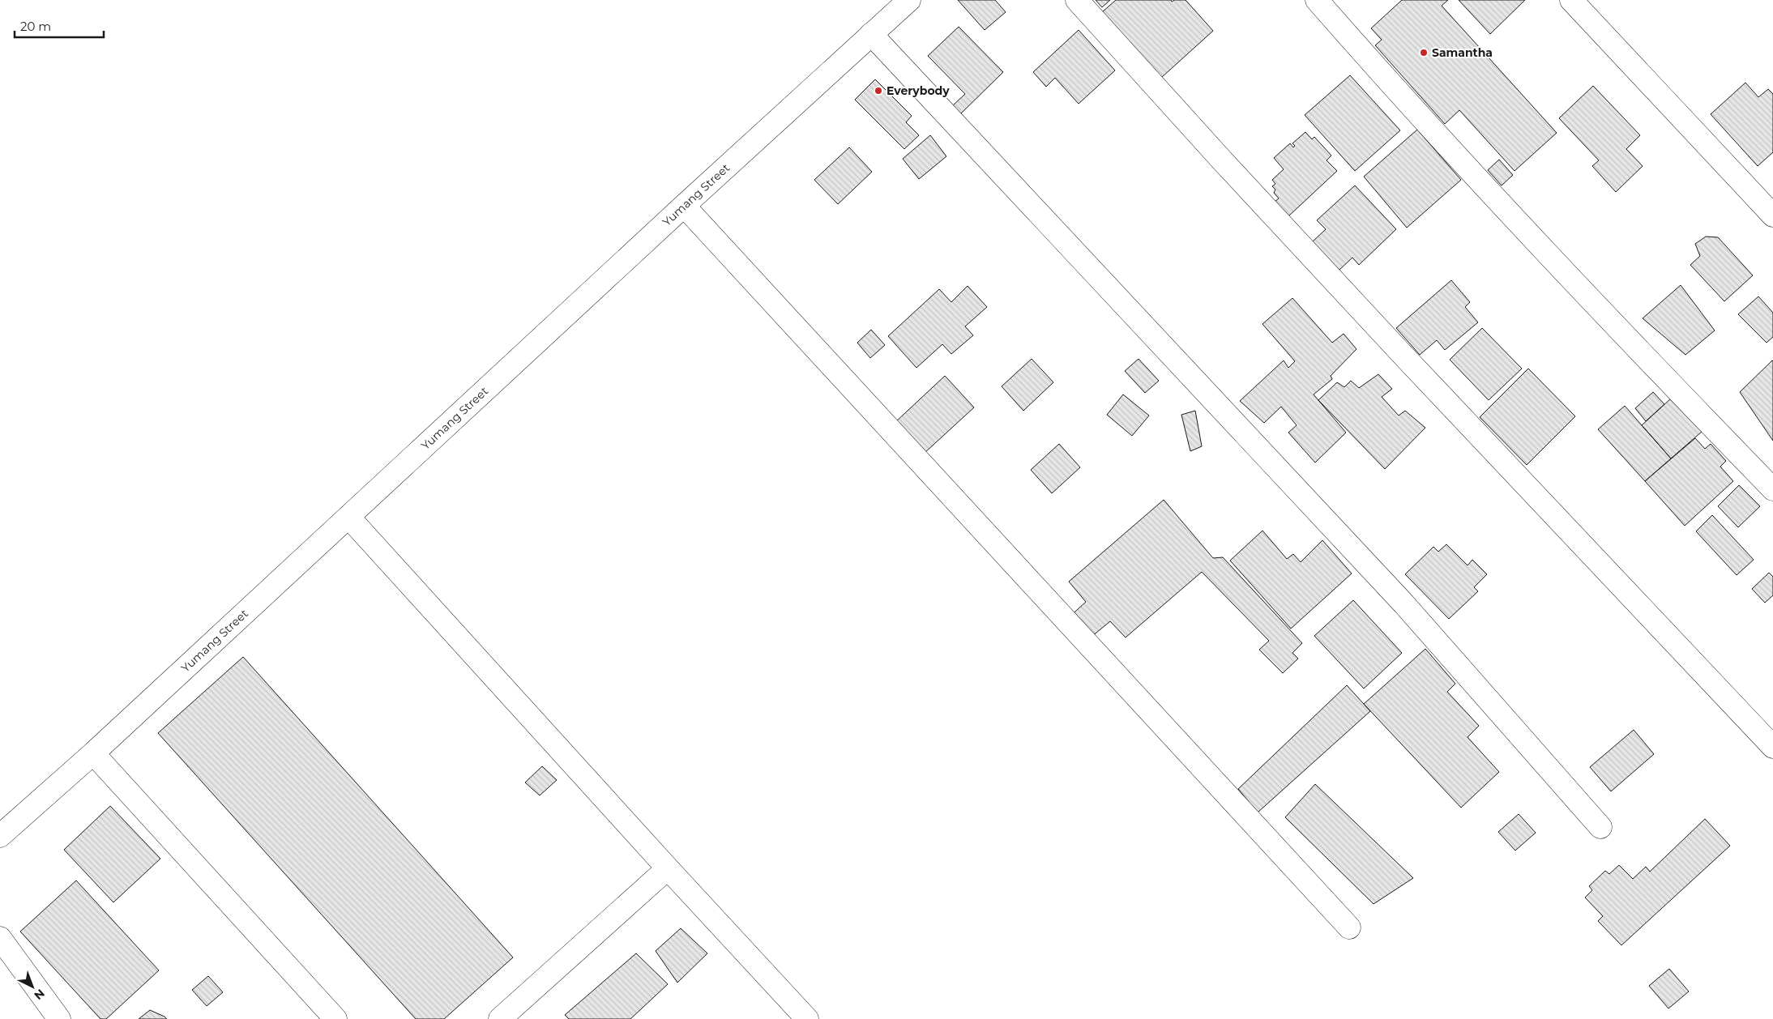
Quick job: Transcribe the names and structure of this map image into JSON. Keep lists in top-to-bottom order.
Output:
{
  "streets": {
    "street": ["Yumang Street"]
  },
  "places": ["Samantha", "Everybody"],
  "scale_bar": "20 m",
  "north": "bottom right"
}
